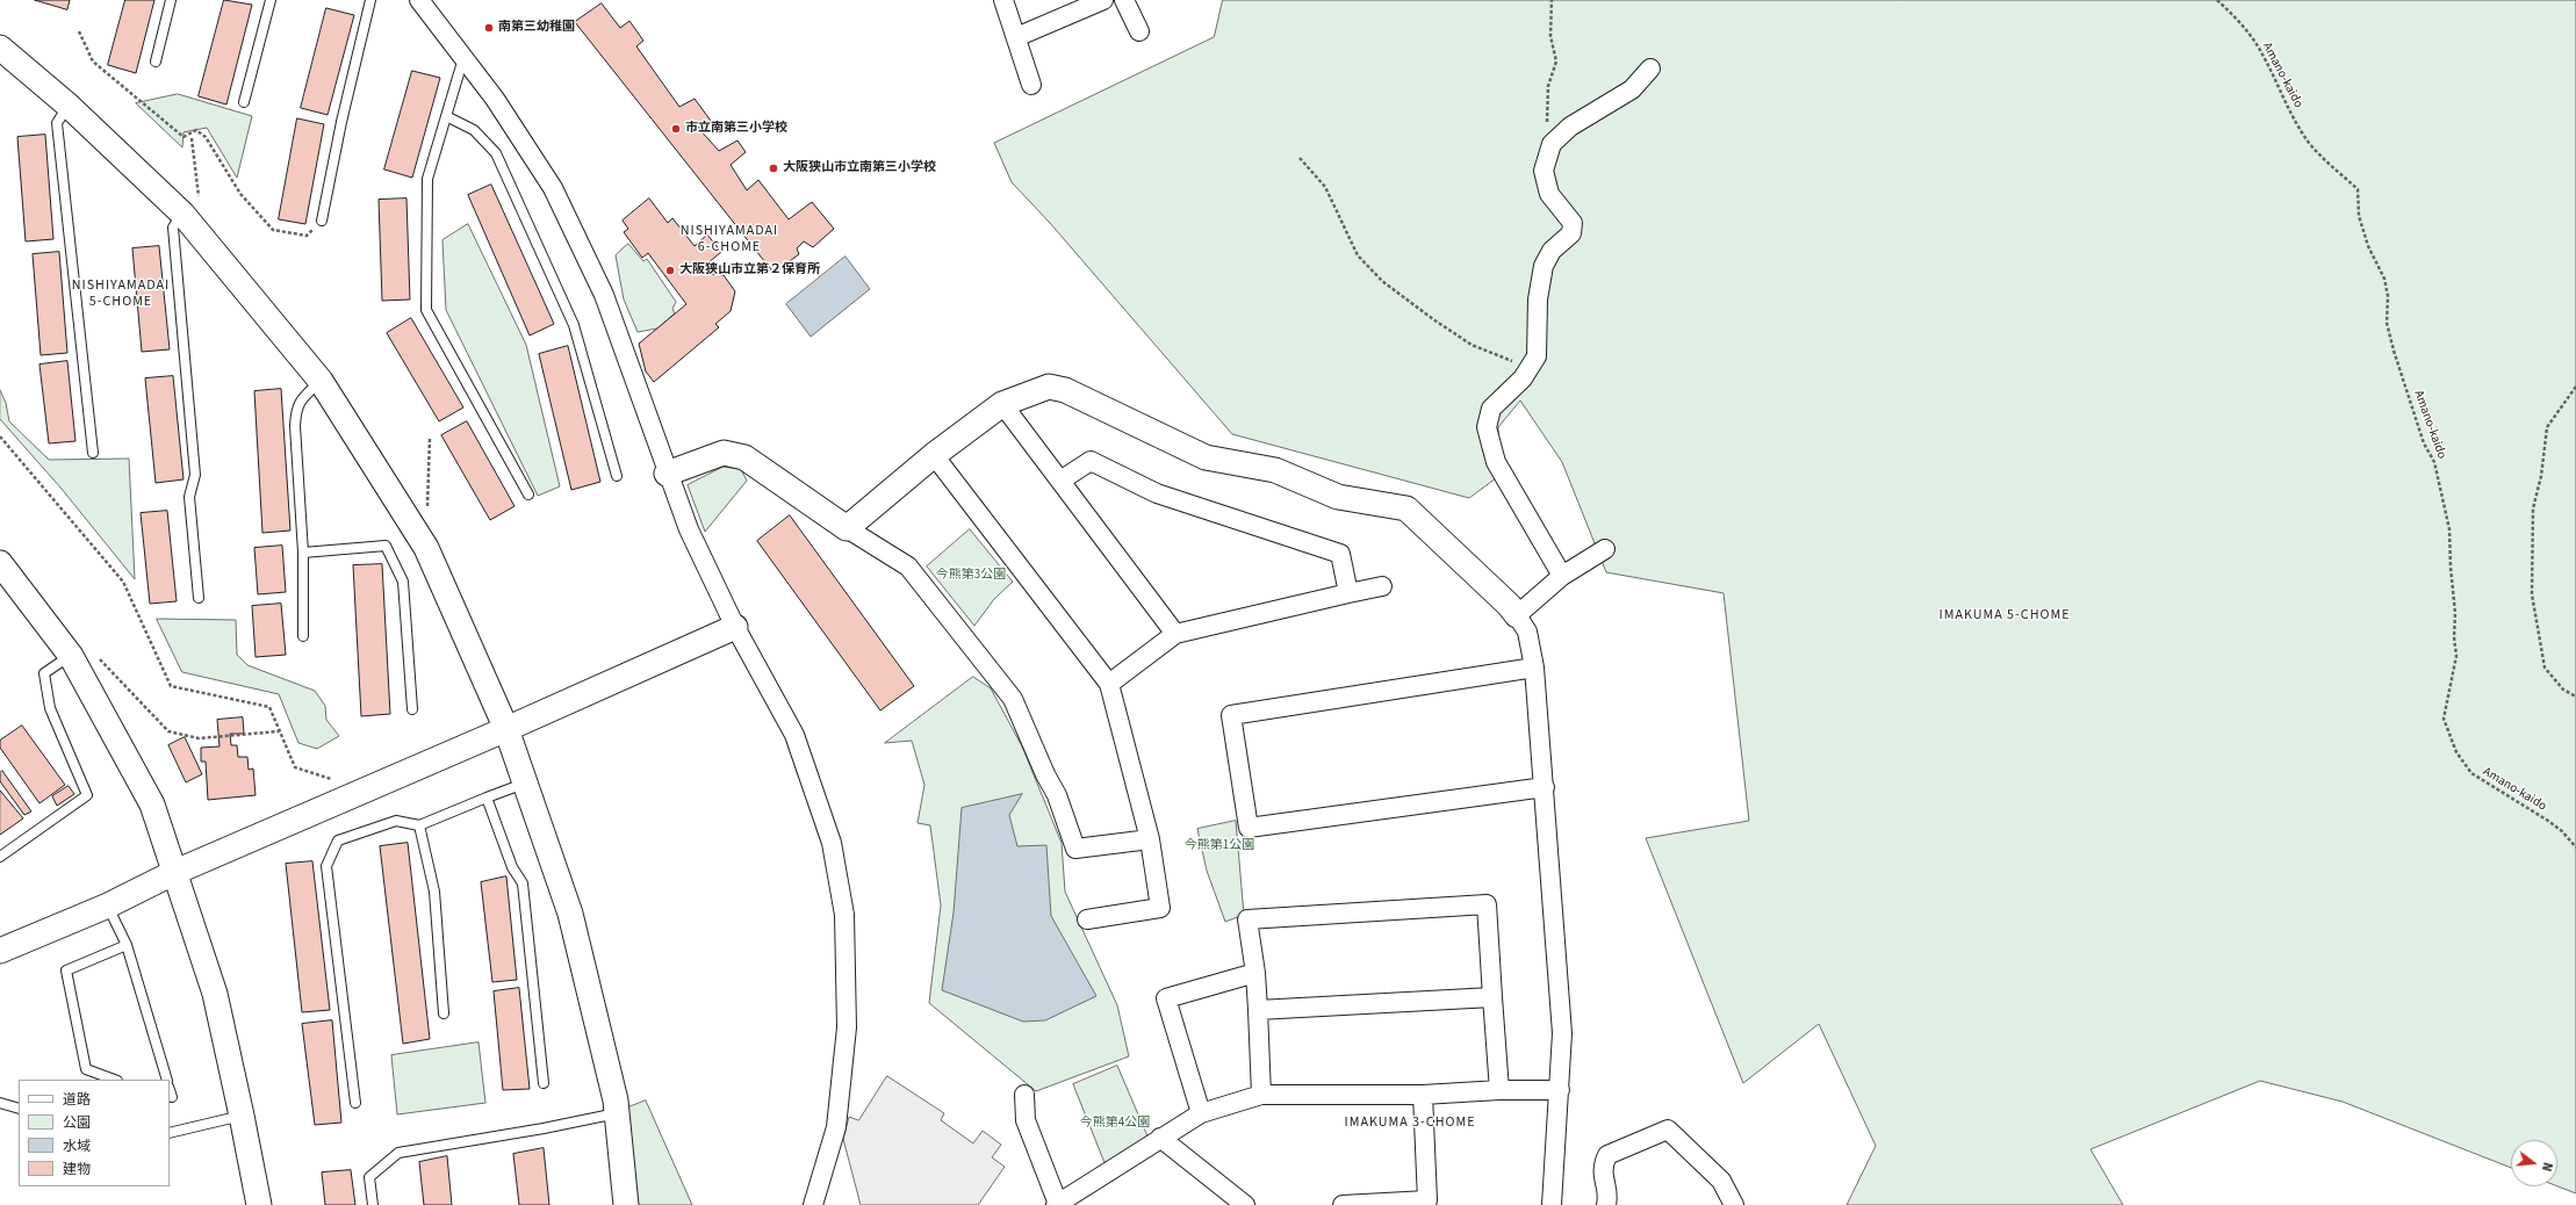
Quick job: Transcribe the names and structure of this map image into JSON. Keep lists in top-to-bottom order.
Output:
{
  "streets": {
    "path": ["Amano-kaido"]
  },
  "districts": [
    "NISHIYAMADAI 6-CHOME",
    "NISHIYAMADAI 5-CHOME",
    "IMAKUMA 5-CHOME",
    "IMAKUMA 3-CHOME"
  ],
  "parks": ["今熊第3公園", "今熊第1公園", "今熊第4公園"],
  "places": [
    "南第三幼稚園",
    "市立南第三小学校",
    "大阪狭山市立南第三小学校",
    "大阪狭山市立第２保育所"
  ],
  "legend": [
    "道路",
    "公園",
    "水域",
    "建物"
  ],
  "north": "right"
}
